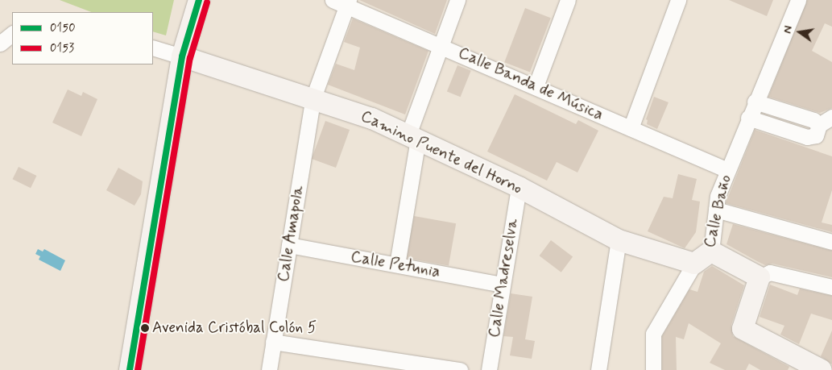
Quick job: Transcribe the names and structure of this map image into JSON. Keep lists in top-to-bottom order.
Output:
{
  "streets": {
    "street": [
      "Calle Banda de Música",
      "Camino Puente del Horno",
      "Calle Baño",
      "Calle Amapola",
      "Calle Petunia",
      "Calle Madreselva"
    ]
  },
  "crossings": [
    ["Calle Banda de Música", "Calle Baño"],
    ["Calle Banda de Música", "Calle Amapola"],
    ["Camino Puente del Horno", "Calle Baño"],
    ["Camino Puente del Horno", "Calle Amapola"],
    ["Camino Puente del Horno", "Calle Madreselva"],
    ["Calle Amapola", "Calle Petunia"],
    ["Calle Petunia", "Calle Madreselva"]
  ],
  "places": ["Avenida Cristóbal Colón 5"],
  "lines": ["transit line 0150", "transit line 0153"],
  "legend": ["0150", "0153"],
  "north": "left"
}
